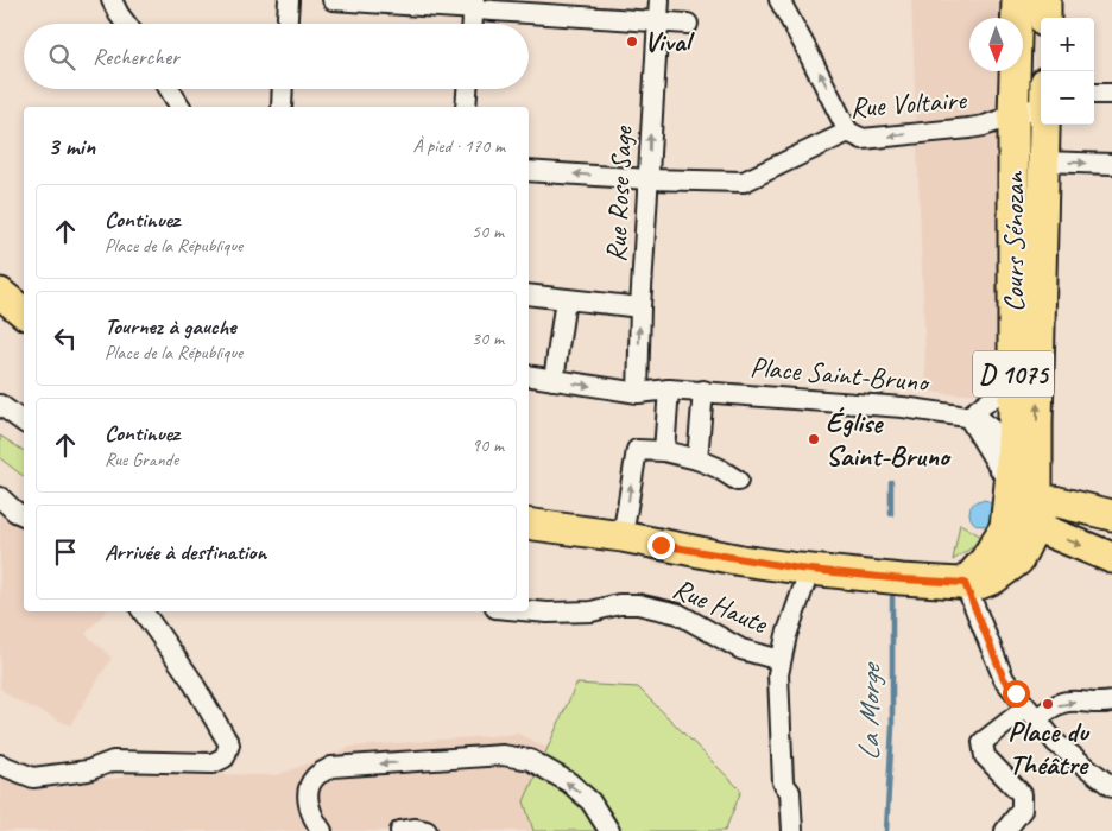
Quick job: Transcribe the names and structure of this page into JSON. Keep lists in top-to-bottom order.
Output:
{
  "streets": {
    "main road": ["Cours Sénozan", "D 1075"],
    "street": [
      "Rue Voltaire",
      "Rue Rose Sage",
      "Place Saint-Bruno",
      "Rue Haute"
    ]
  },
  "crossings": [
    ["Rue Voltaire", "Rue Rose Sage"],
    ["Rue Voltaire", "Cours Sénozan"],
    ["Rue Rose Sage", "Place Saint-Bruno"],
    ["Cours Sénozan", "Place Saint-Bruno"]
  ],
  "one_way": ["Rue Voltaire", "Rue Rose Sage"],
  "water": ["La Morge"],
  "places": ["Vival", "Église Saint-Bruno", "Place du Théâtre"],
  "north": "bottom",
  "page": {
    "map_buttons": ["+", "−"],
    "search": "Rechercher",
    "heading": ["3 min", "À pied · 170 m"],
    "list": [
      ["Continuez", "Place de la République", "50 m"],
      ["Tournez à gauche", "Place de la République", "30 m"],
      ["Continuez", "Rue Grande", "90 m"],
      "Arrivée à destination"
    ]
  }
}
